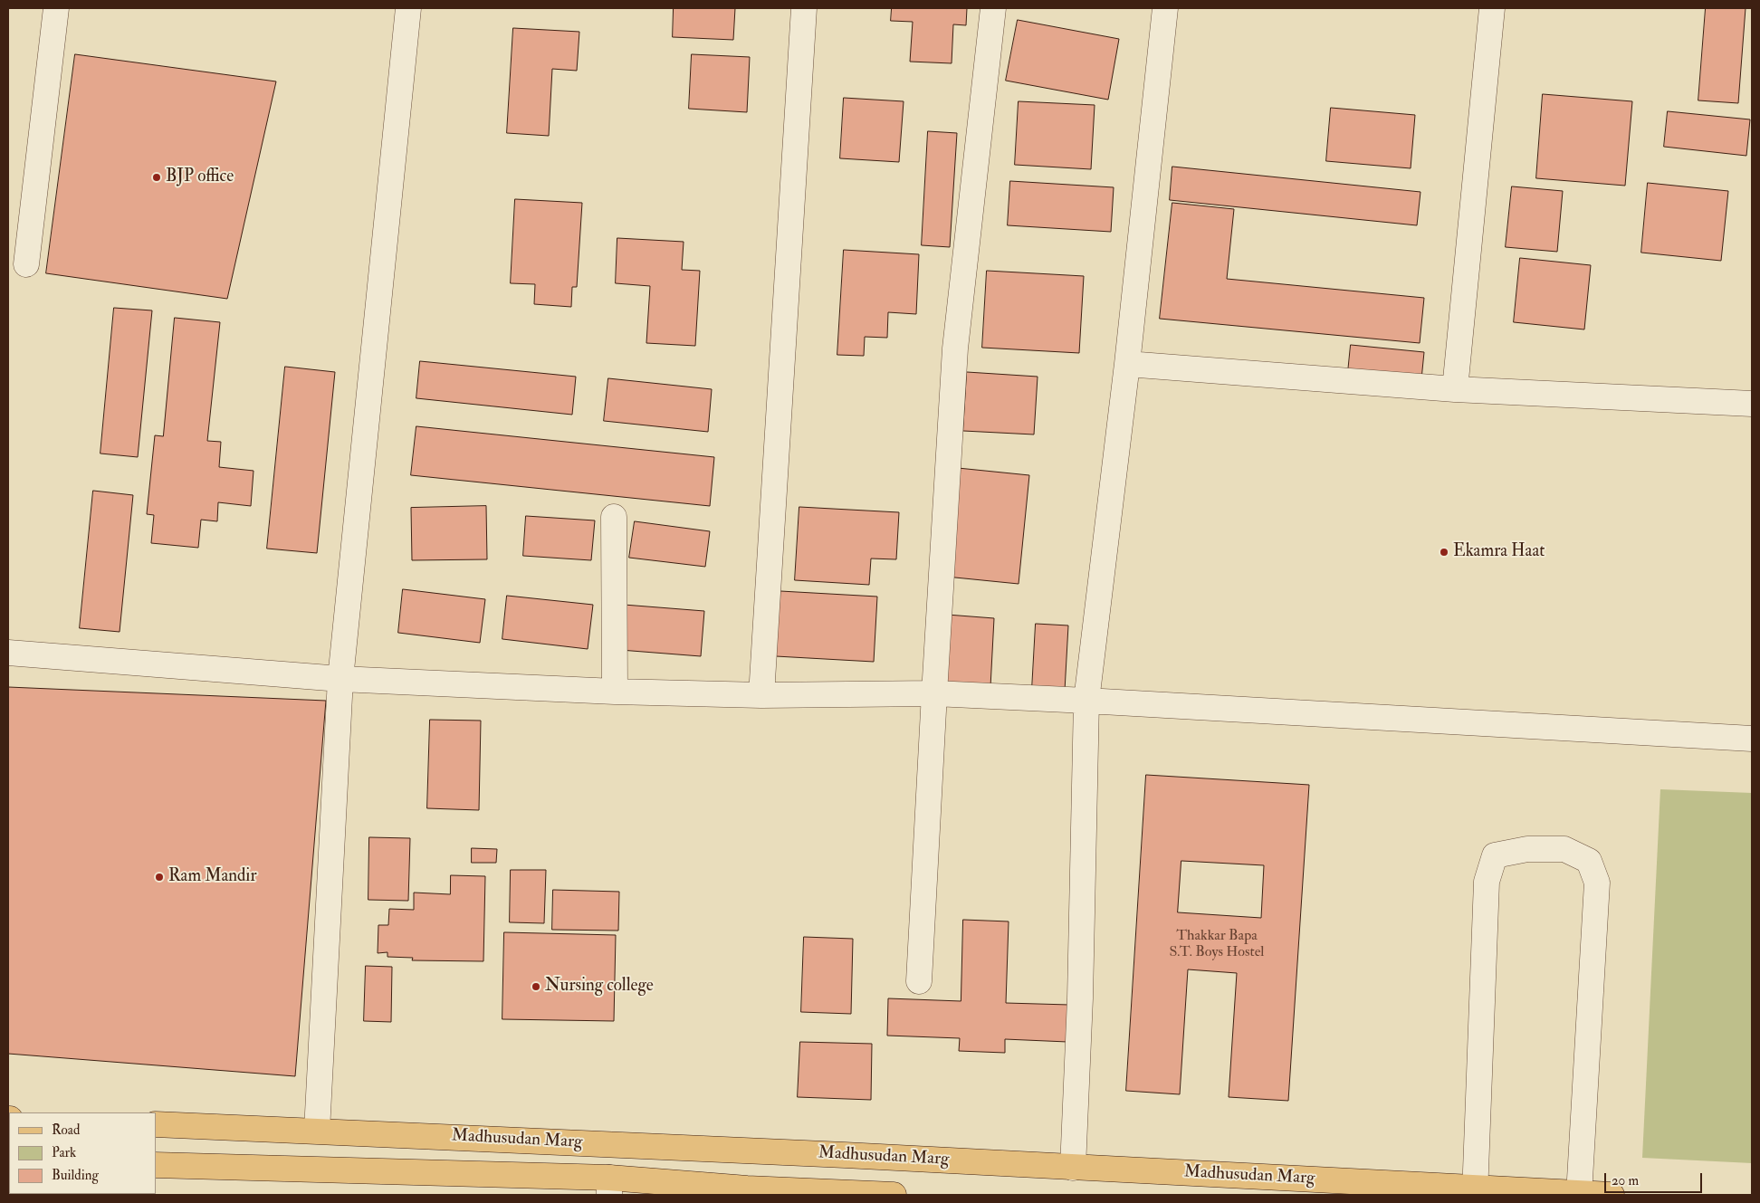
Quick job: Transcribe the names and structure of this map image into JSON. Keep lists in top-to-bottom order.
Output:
{
  "streets": {
    "main road": ["Madhusudan Marg"]
  },
  "places": [
    "BJP office",
    "Ekamra Haat",
    "Ram Mandir",
    "Nursing college"
  ],
  "house_numbers": ["Thakkar Bapa S.T. Boys Hostel"],
  "legend": ["Road", "Park", "Building"],
  "scale_bar": "20 m"
}
